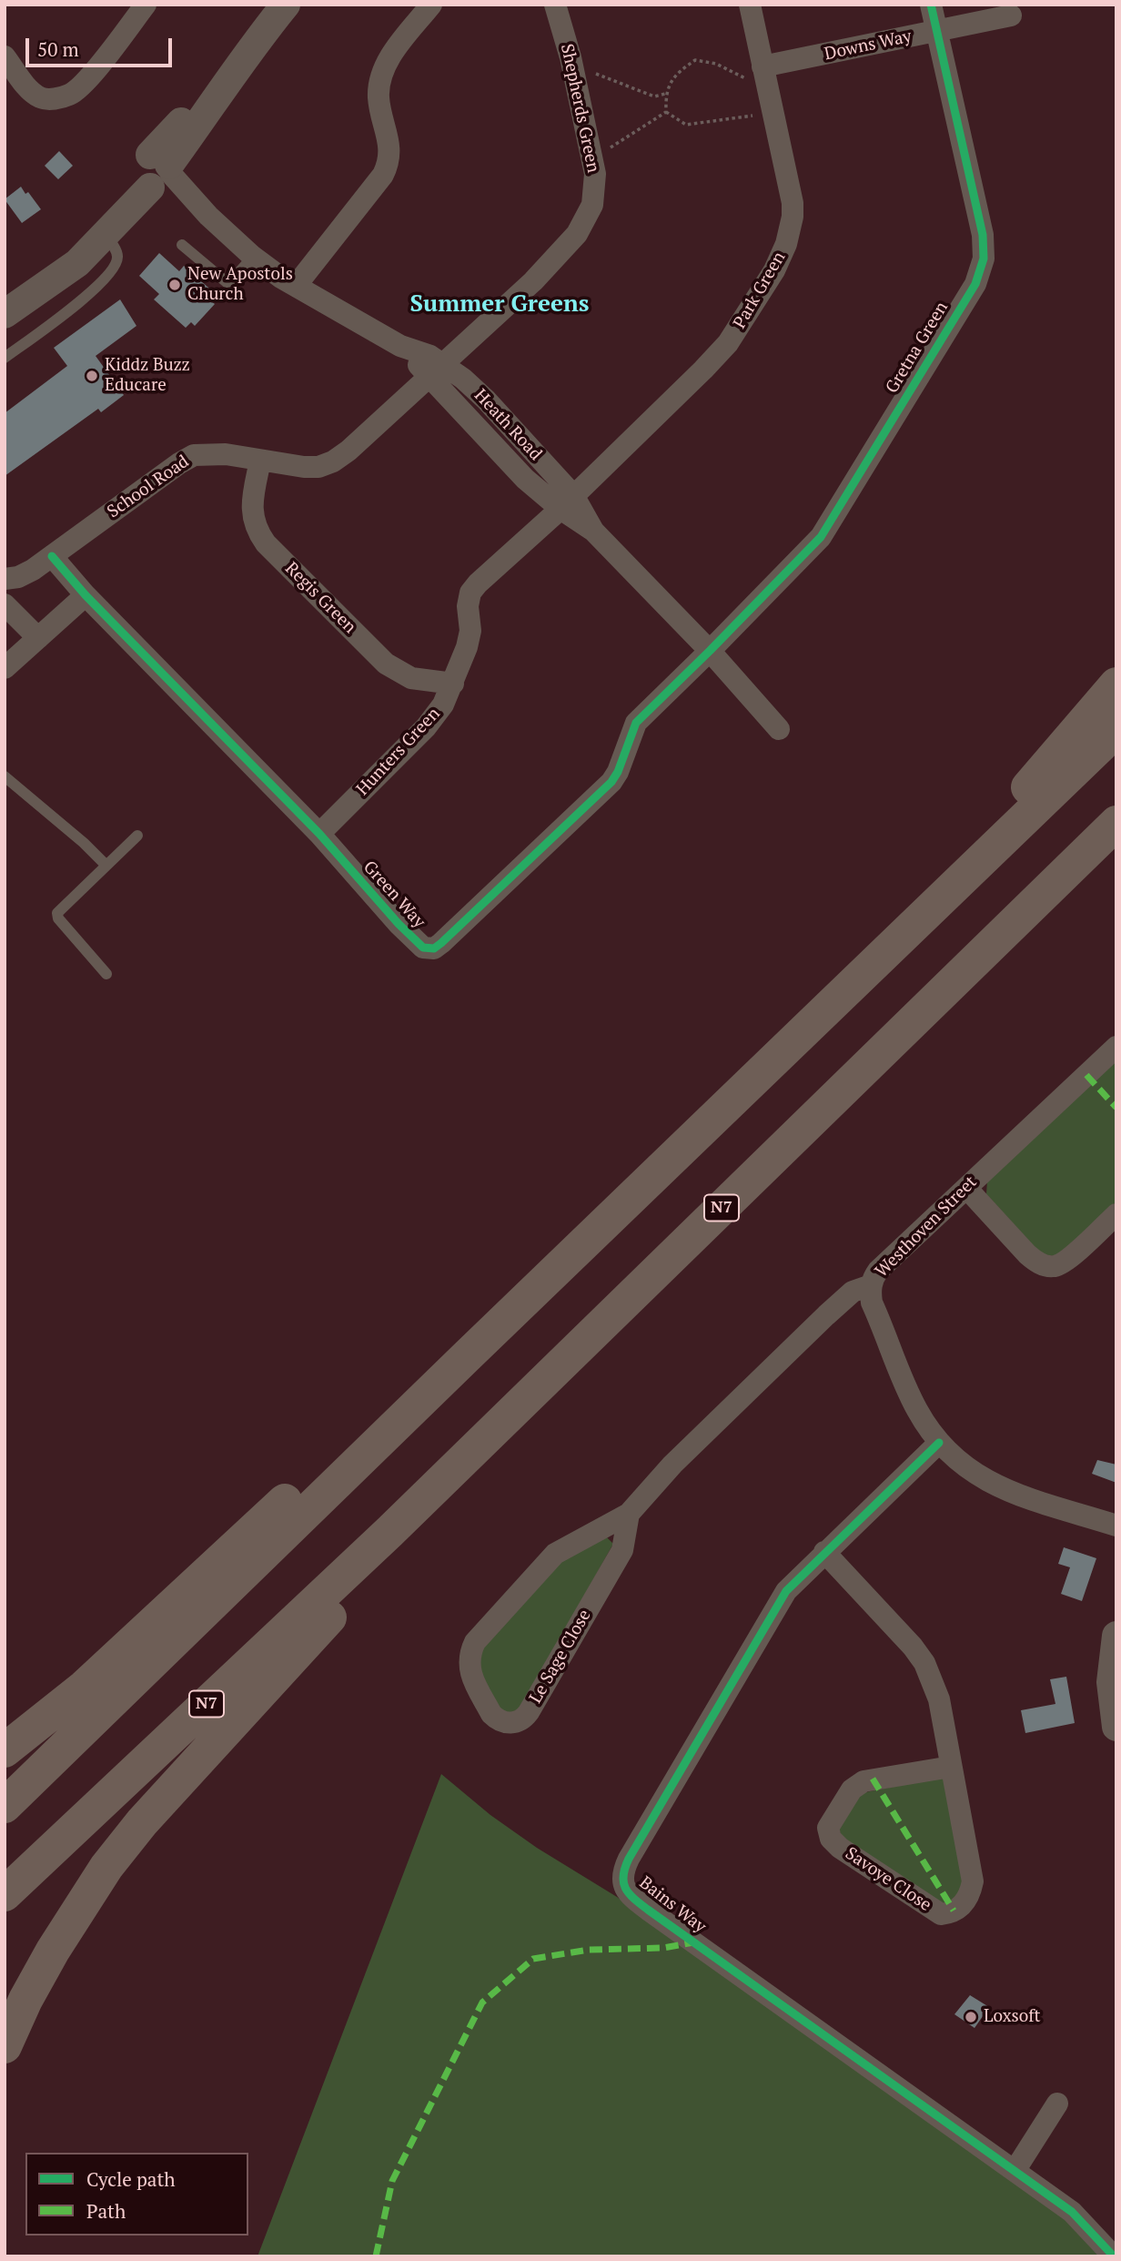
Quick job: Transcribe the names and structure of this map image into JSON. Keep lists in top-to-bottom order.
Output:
{
  "streets": {
    "highway": ["N7"],
    "street": [
      "Downs Way",
      "Shepherds Green",
      "Park Green",
      "Gretna Green",
      "Heath Road",
      "School Road",
      "Regis Green",
      "Hunters Green",
      "Green Way",
      "Westhoven Street",
      "Le Sage Close",
      "Savoye Close",
      "Bains Way"
    ]
  },
  "crossings": [
    ["Downs Way", "Park Green"],
    ["Downs Way", "Gretna Green"],
    ["Shepherds Green", "Heath Road"],
    ["Shepherds Green", "School Road"],
    ["Park Green", "Heath Road"],
    ["Park Green", "Hunters Green"],
    ["Gretna Green", "Heath Road"],
    ["Gretna Green", "Green Way"],
    ["Heath Road", "School Road"],
    ["Heath Road", "Hunters Green"],
    ["Heath Road", "Green Way"],
    ["School Road", "Regis Green"],
    ["School Road", "Green Way"],
    ["Regis Green", "Hunters Green"],
    ["Hunters Green", "Green Way"],
    ["Westhoven Street", "Le Sage Close"],
    ["Westhoven Street", "Bains Way"],
    ["Savoye Close", "Bains Way"]
  ],
  "districts": ["Summer Greens"],
  "places": ["New Apostols Church", "Kiddz Buzz Educare", "Loxsoft"],
  "legend": ["Cycle path", "Path"],
  "scale_bar": "50 m"
}
